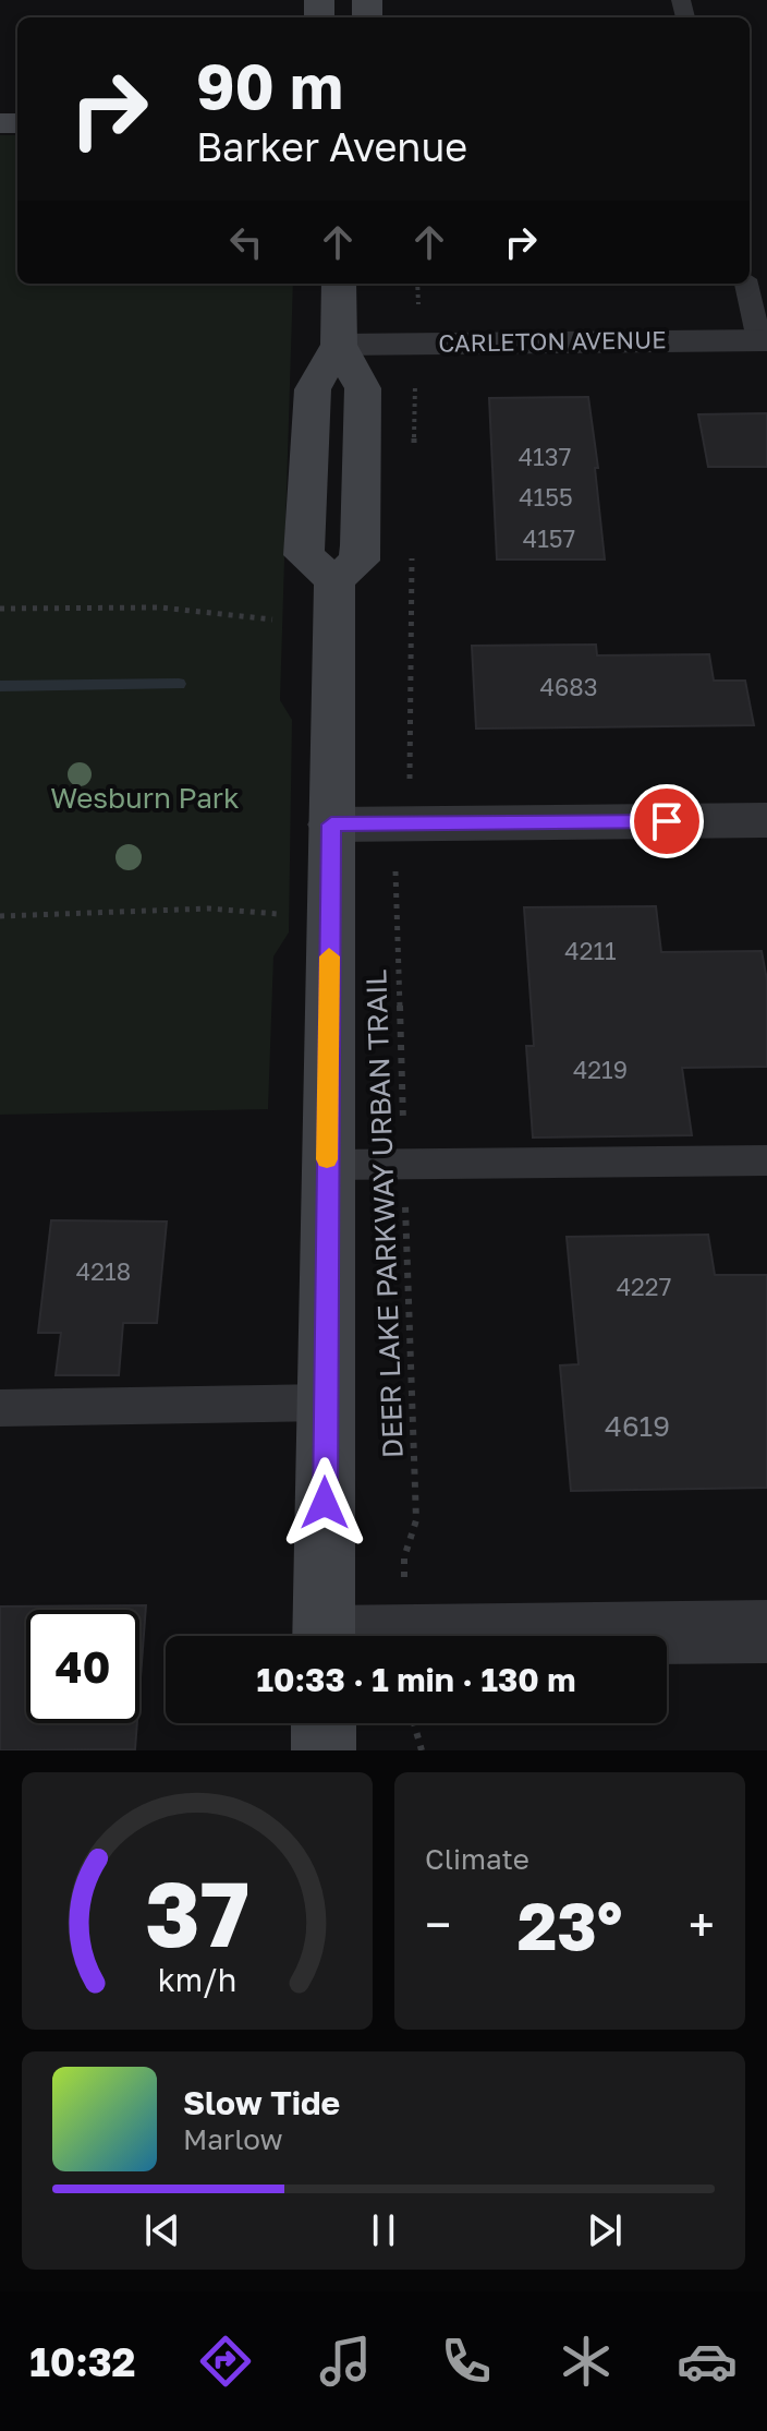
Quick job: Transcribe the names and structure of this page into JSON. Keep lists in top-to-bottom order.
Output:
{
  "streets": {
    "street": ["CARLETON AVENUE"],
    "path": ["DEER LAKE PARKWAY URBAN TRAIL"]
  },
  "parks": ["Wesburn Park"],
  "house_numbers": [
    "4137",
    "4155",
    "4157",
    "4683",
    "4211",
    "4219",
    "4218",
    "4227",
    "4619"
  ],
  "page": {
    "turn": ["90 m", "Barker Avenue"],
    "limit": "40",
    "trip": "10:33 · 1 min · 130 m",
    "tile": "Climate",
    "heat": ["−", "23°", "+"],
    "song": ["Slow Tide", "Marlow"],
    "tabs": "10:32",
    "gauge": ["37", "km/h"]
  }
}
